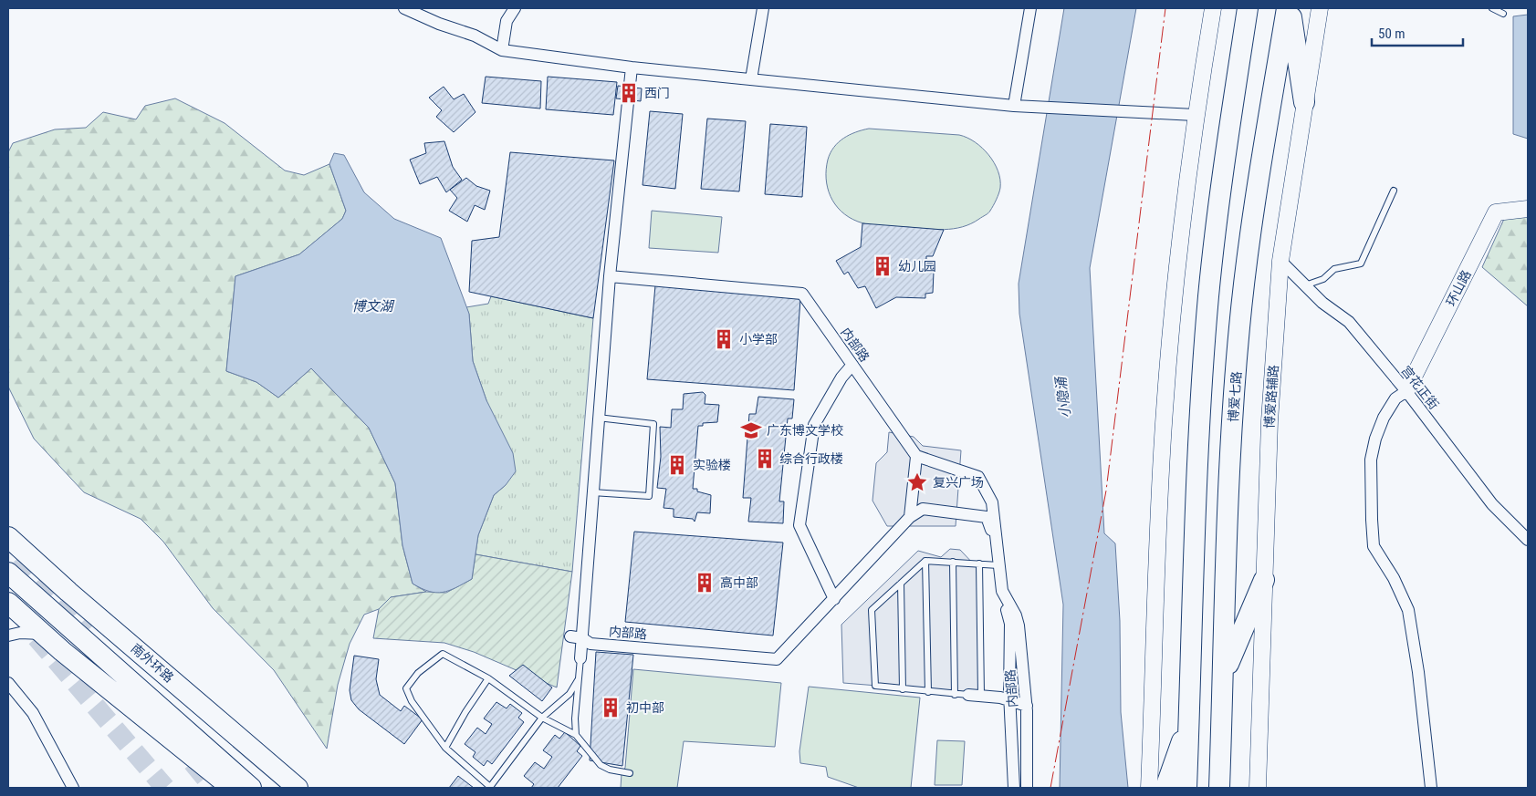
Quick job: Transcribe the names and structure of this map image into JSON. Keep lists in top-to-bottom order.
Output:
{
  "streets": {
    "highway": ["博爱七路", "南外环路"],
    "street": [
      "环山路",
      "内部路",
      "宫花正街",
      "博爱路辅路"
    ]
  },
  "crossings": [
    ["环山路", "宫花正街"],
    ["宫花正街", "博爱路辅路"]
  ],
  "water": ["博文湖", "小隐涌"],
  "places": {
    "building": [
      "西门",
      "幼儿园",
      "小学部",
      "综合行政楼",
      "实验楼",
      "高中部",
      "初中部"
    ],
    "school or university": ["广东博文学校"],
    "place": ["复兴广场"]
  },
  "scale_bar": "50 m"
}
